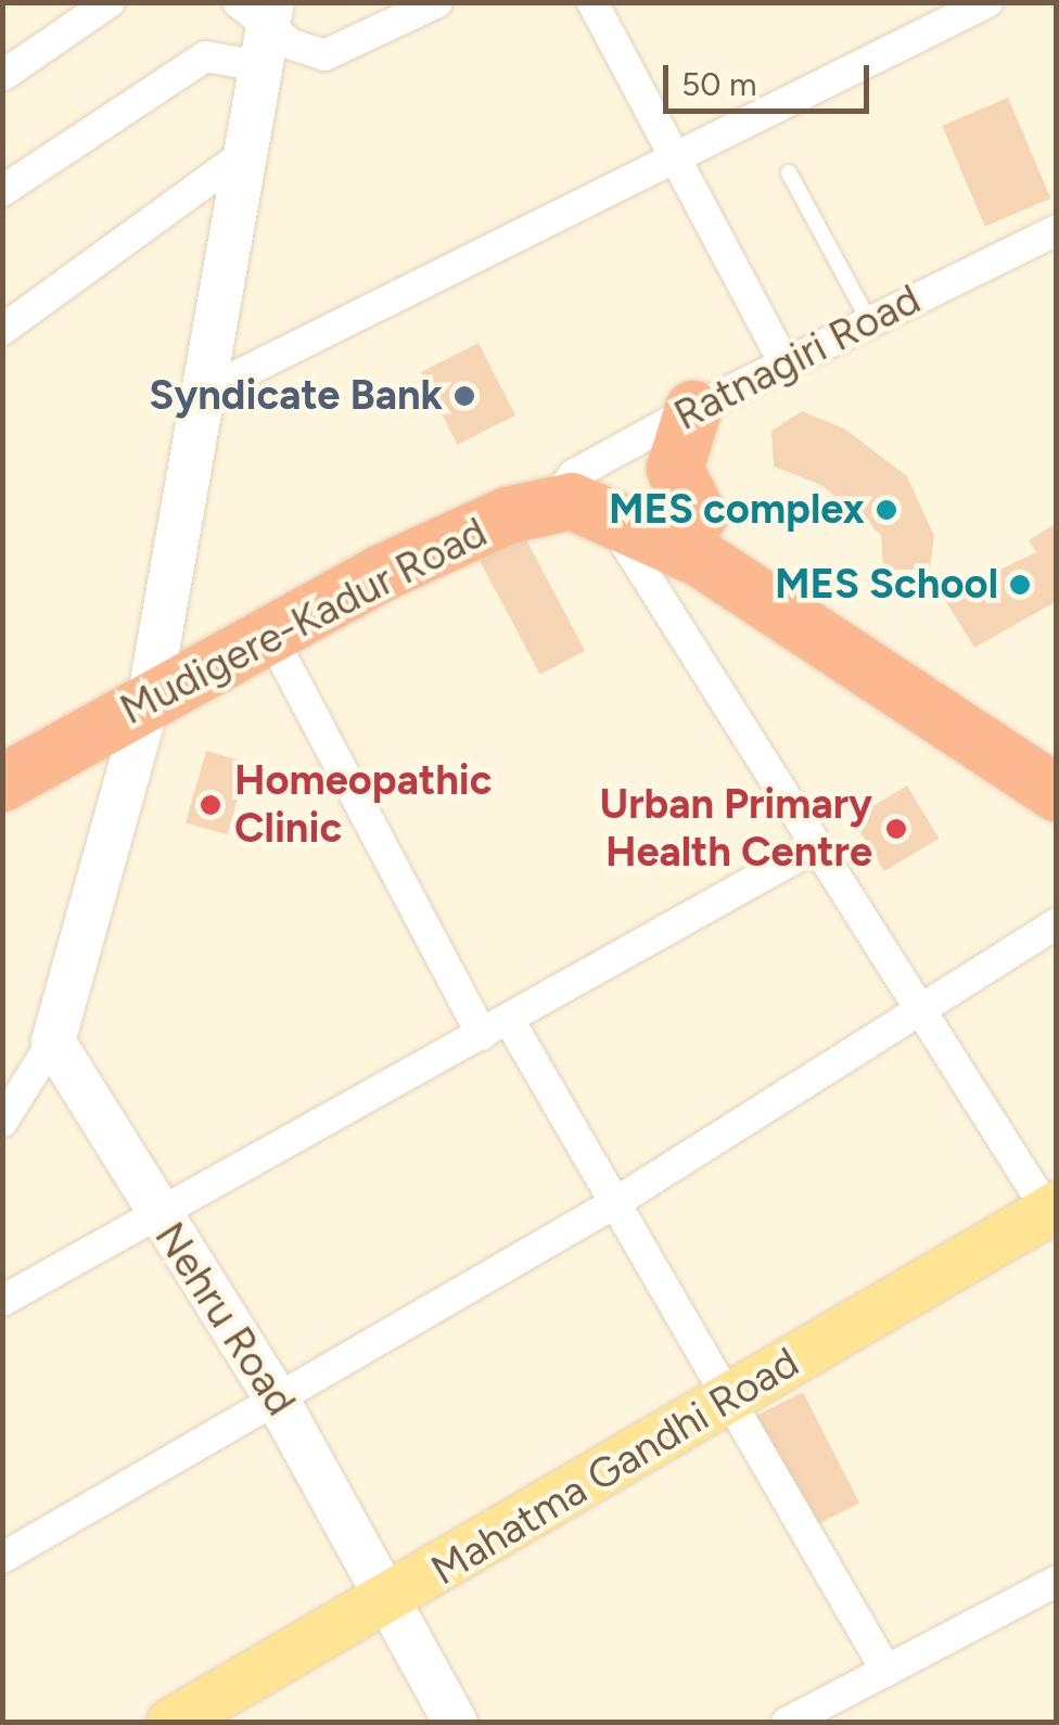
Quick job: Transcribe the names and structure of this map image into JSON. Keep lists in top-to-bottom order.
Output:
{
  "streets": {
    "highway": ["Mudigere-Kadur Road"],
    "main road": ["Mahatma Gandhi Road"],
    "street": ["Ratnagiri Road", "Nehru Road"]
  },
  "crossings": [
    ["Ratnagiri Road", "Mudigere-Kadur Road"],
    ["Nehru Road", "Mahatma Gandhi Road"]
  ],
  "places": [
    "Syndicate Bank",
    "MES complex",
    "MES School",
    "Homeopathic Clinic",
    "Urban Primary Health Centre"
  ],
  "scale_bar": "50 m"
}
